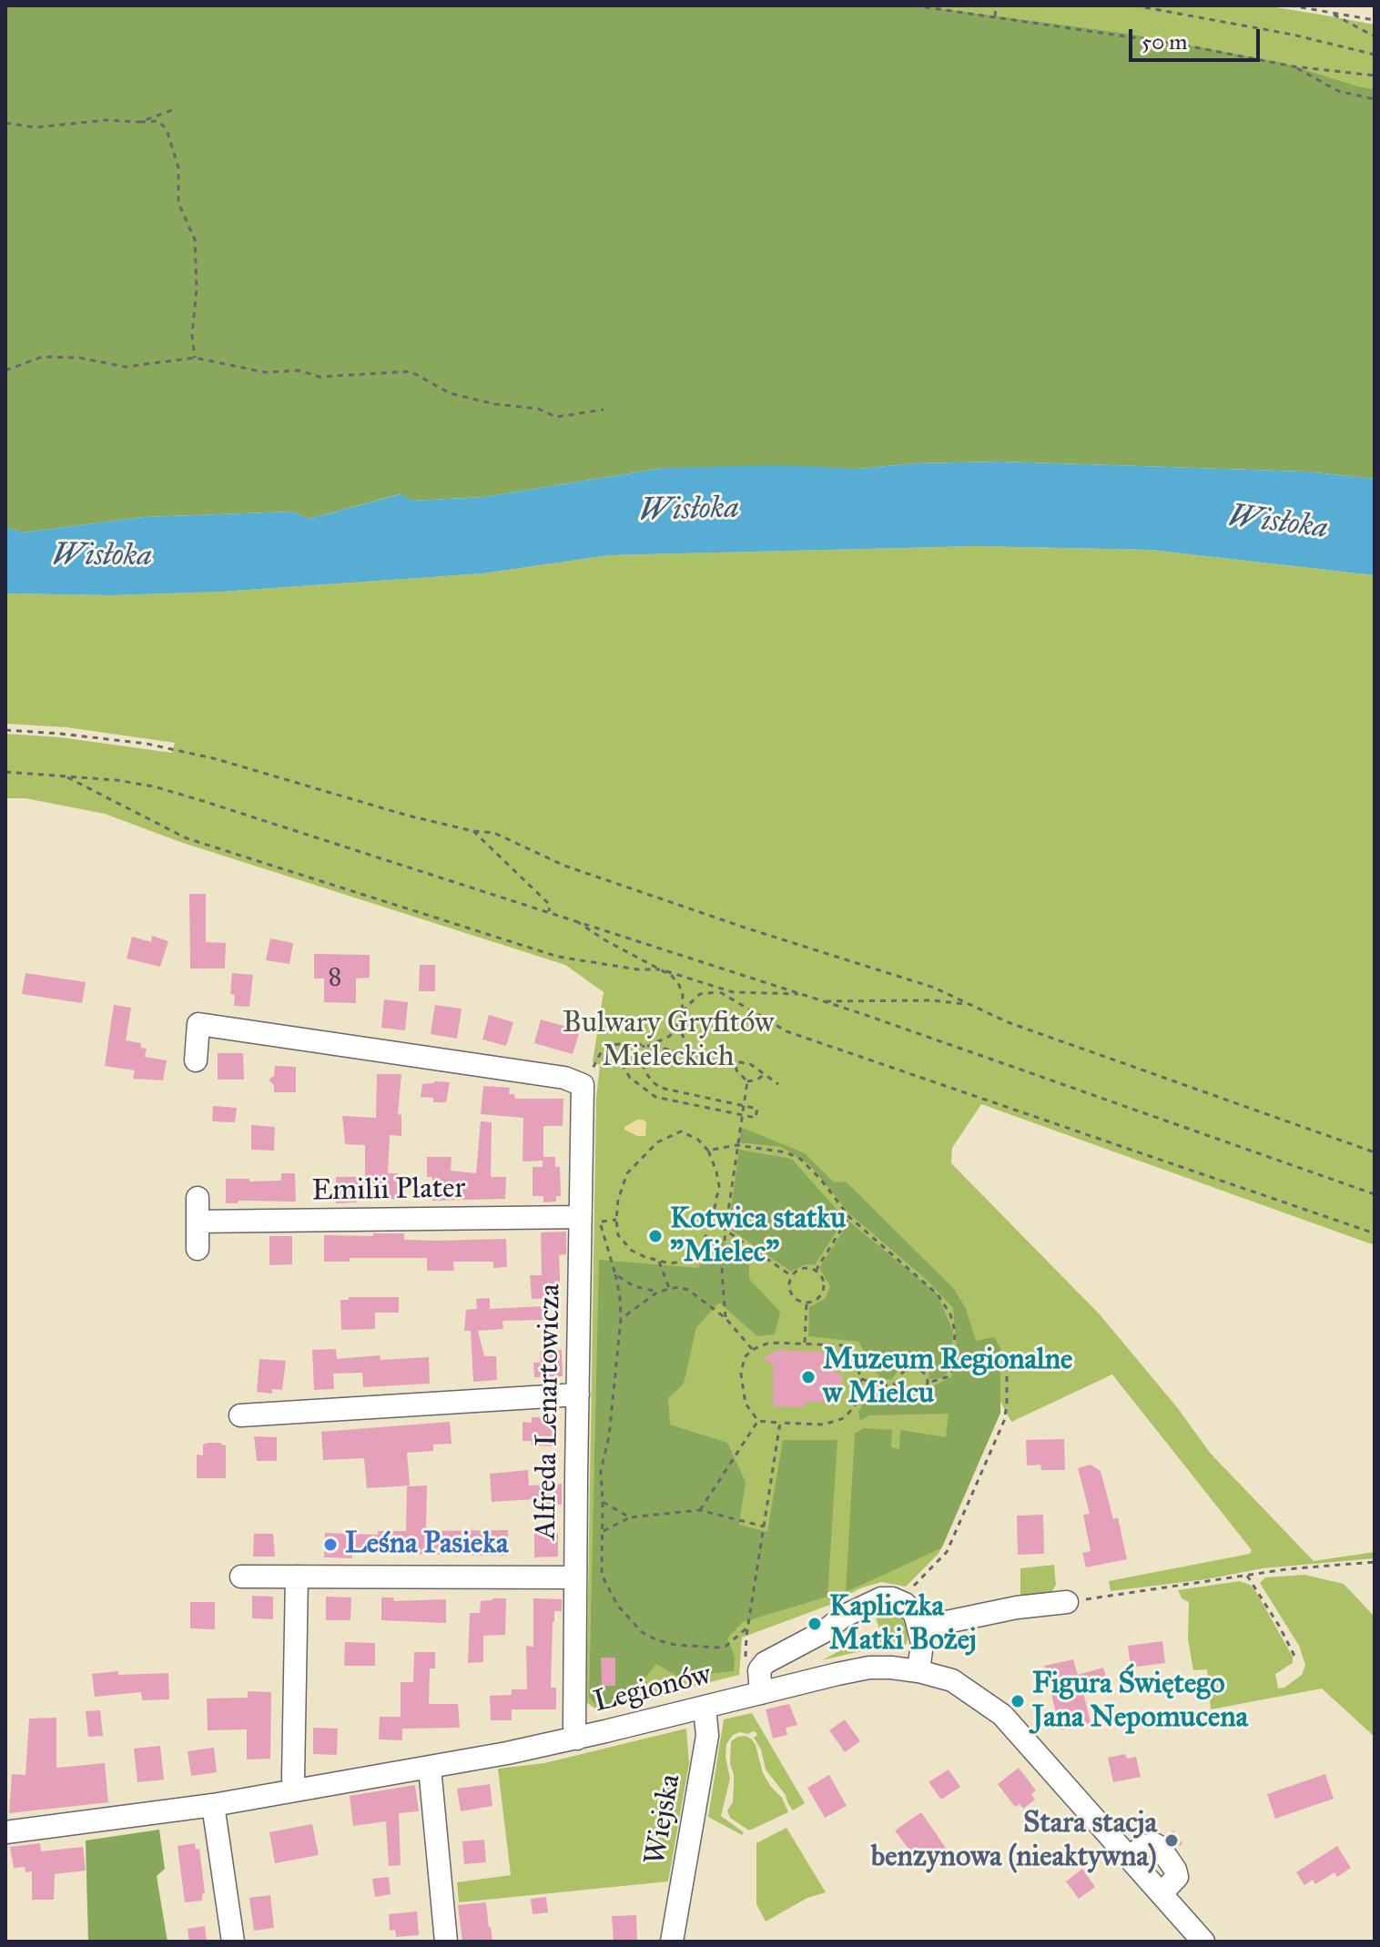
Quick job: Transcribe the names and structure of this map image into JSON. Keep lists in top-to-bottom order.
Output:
{
  "streets": {
    "street": [
      "Emilii Plater",
      "Alfreda Lenartowicza",
      "Legionów",
      "Wiejska"
    ]
  },
  "crossings": [
    ["Emilii Plater", "Alfreda Lenartowicza"],
    ["Alfreda Lenartowicza", "Legionów"],
    ["Legionów", "Wiejska"]
  ],
  "water": ["Wisłoka"],
  "parks": ["Bulwary Gryfitów Mieleckich"],
  "places": [
    "Kotwica statku \"Mielec\"",
    "Muzeum Regionalne w Mielcu",
    "Leśna Pasieka",
    "Kapliczka Matki Bożej",
    "Figura Świętego Jana Nepomucena",
    "Stara stacja benzynowa (nieaktywna)"
  ],
  "house_numbers": ["8"],
  "scale_bar": "50 m"
}
